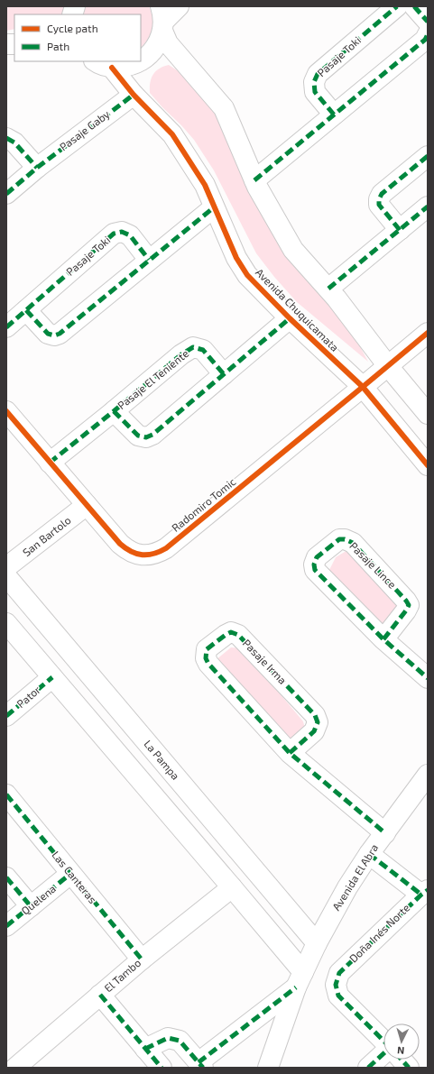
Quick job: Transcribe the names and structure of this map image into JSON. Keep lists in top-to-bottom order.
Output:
{
  "streets": {
    "street": [
      "Pasaje Toki",
      "Pasaje Gaby",
      "Avenida Chuquicamata",
      "Pasaje El Teniente",
      "Radomiro Tomic",
      "San Bartolo",
      "Pasaje Lince",
      "Pasaje Irma",
      "Pator",
      "La Pampa",
      "Las Canteras",
      "Avenida El Abra",
      "Quelena",
      "Doña Inés Norte",
      "El Tambo"
    ]
  },
  "crossings": [
    ["Pasaje Gaby", "Avenida Chuquicamata"],
    ["Avenida Chuquicamata", "Pasaje El Teniente"],
    ["Avenida Chuquicamata", "Radomiro Tomic"],
    ["Pasaje El Teniente", "Radomiro Tomic"],
    ["Radomiro Tomic", "San Bartolo"],
    ["Pasaje Irma", "Avenida El Abra"],
    ["La Pampa", "Avenida El Abra"],
    ["Las Canteras", "Quelena"],
    ["Las Canteras", "El Tambo"],
    ["Avenida El Abra", "Doña Inés Norte"]
  ],
  "legend": ["Cycle path", "Path"],
  "north": "bottom"
}
